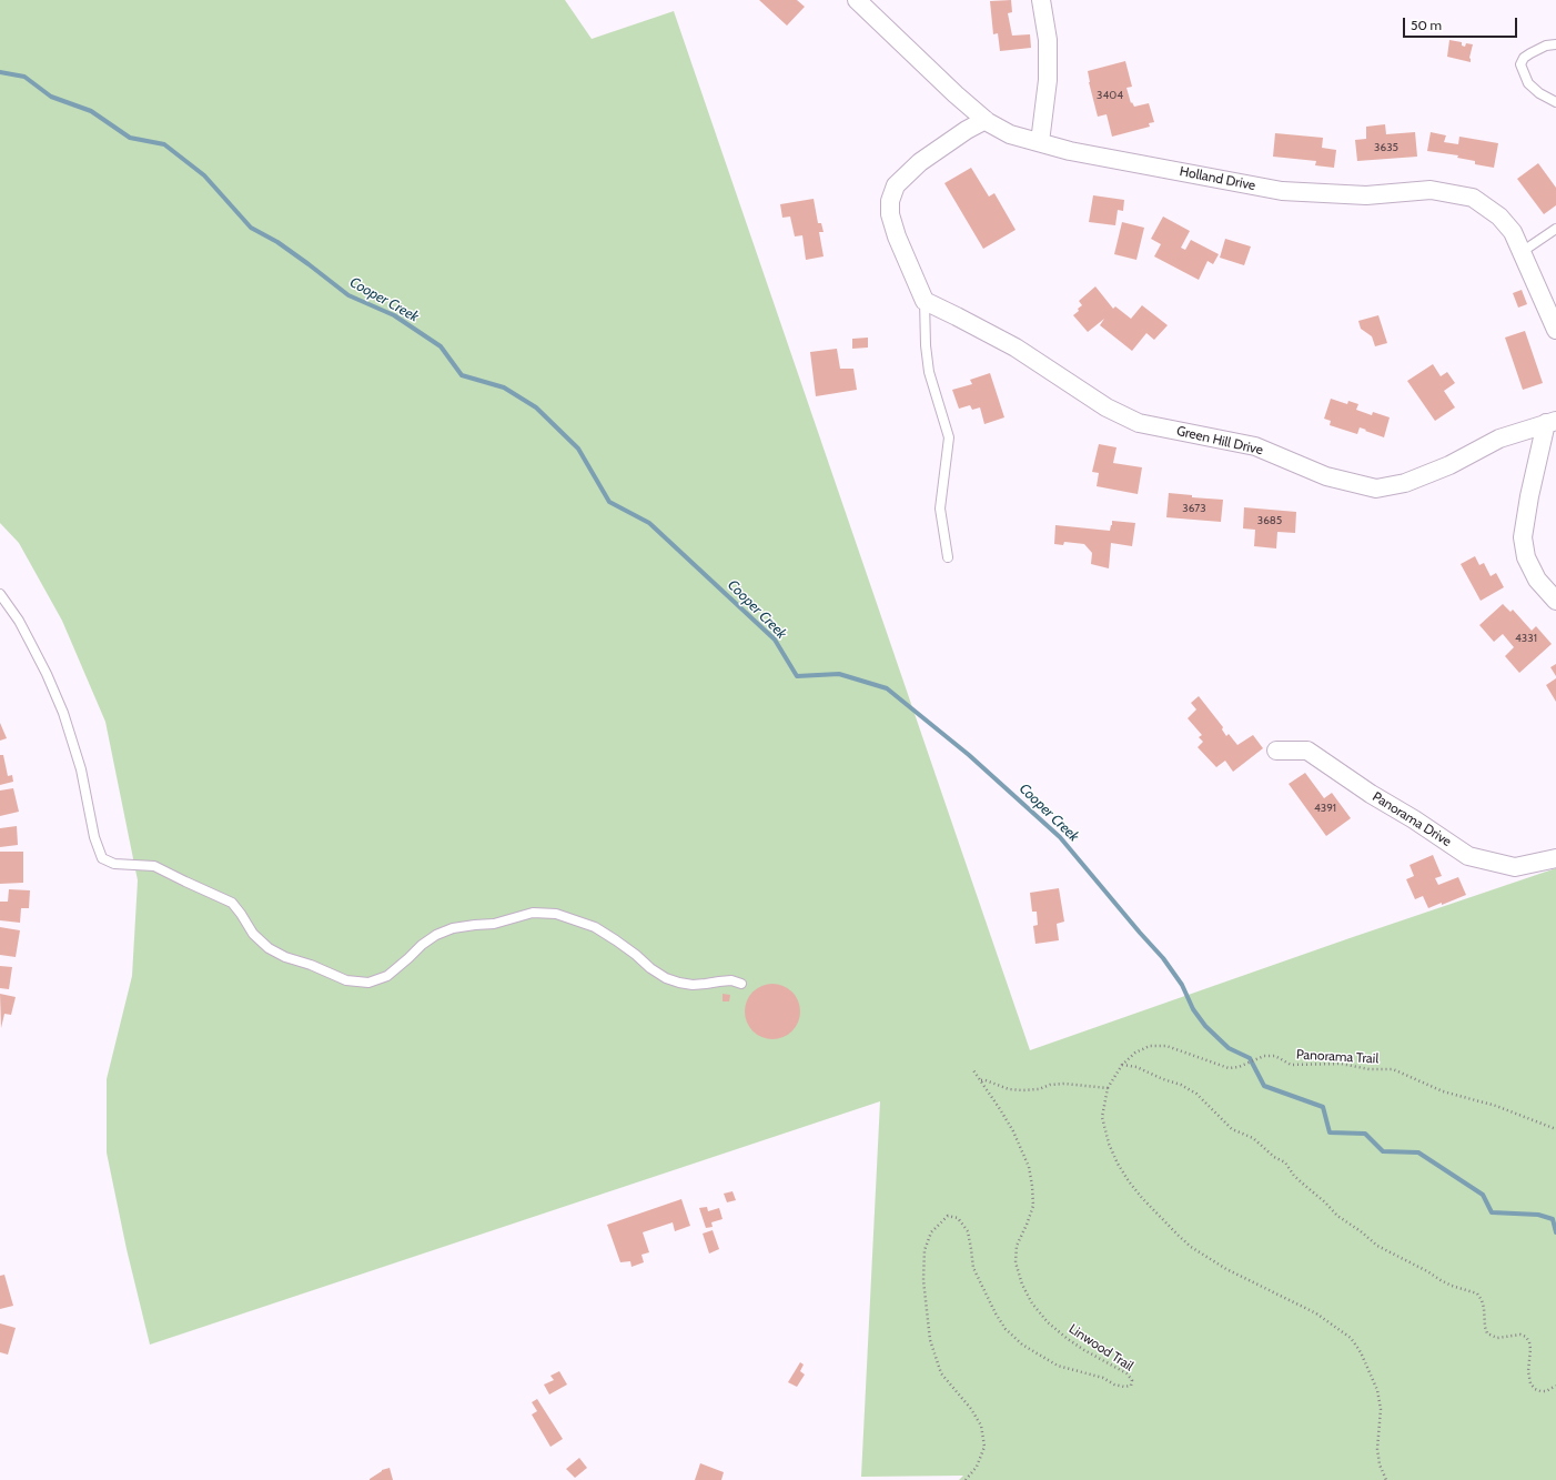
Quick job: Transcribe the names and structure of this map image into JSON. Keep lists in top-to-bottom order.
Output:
{
  "streets": {
    "street": ["Holland Drive", "Green Hill Drive", "Panorama Drive"],
    "path": ["Panorama Trail", "Linwood Trail"]
  },
  "water": ["Cooper Creek"],
  "house_numbers": [
    "3404",
    "3635",
    "3673",
    "3685",
    "4331",
    "4391"
  ],
  "scale_bar": "50 m"
}
